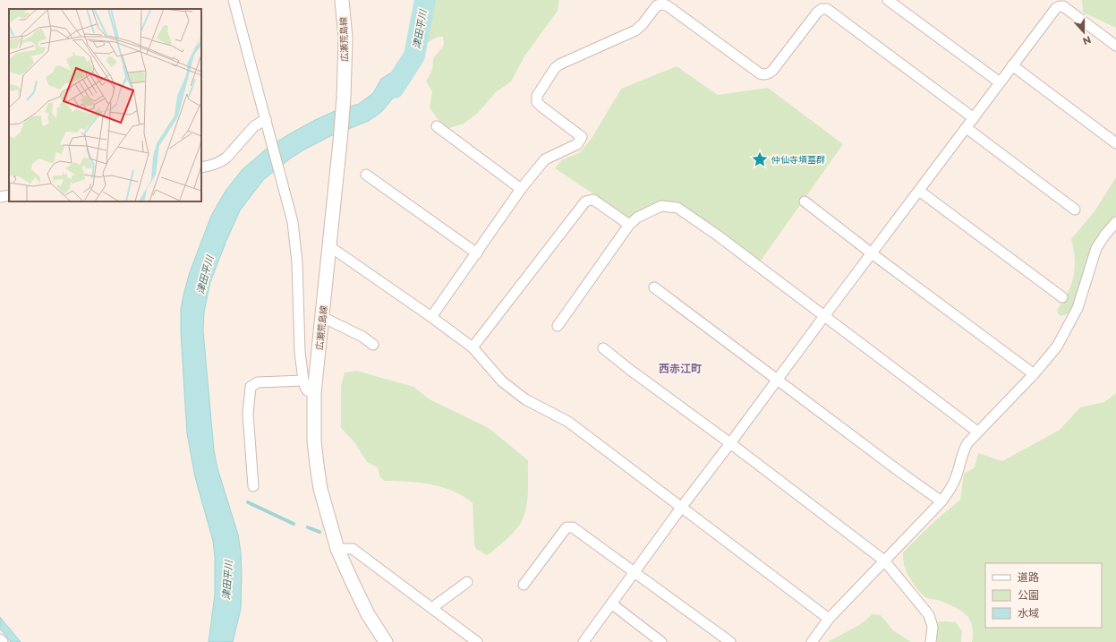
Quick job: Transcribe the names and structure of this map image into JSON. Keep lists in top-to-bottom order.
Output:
{
  "streets": {
    "main road": ["広瀬荒島線"]
  },
  "districts": ["西赤江町"],
  "water": ["津田平川"],
  "places": {
    "place": ["仲仙寺墳墓群"]
  },
  "legend": ["道路", "公園", "水域"],
  "north": "bottom"
}
